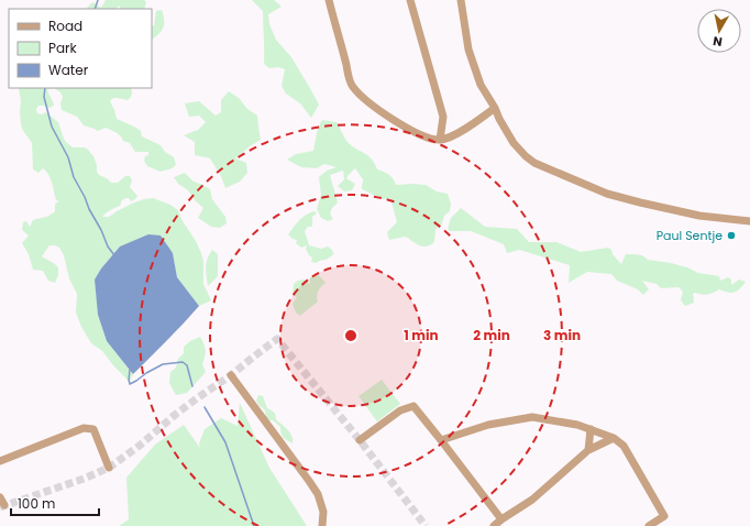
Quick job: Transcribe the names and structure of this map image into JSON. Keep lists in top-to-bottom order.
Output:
{
  "places": ["Paul Sentje"],
  "legend": ["Road", "Park", "Water"],
  "scale_bar": "100 m",
  "north": "bottom",
  "rings": ["1 min", "2 min", "3 min"]
}
